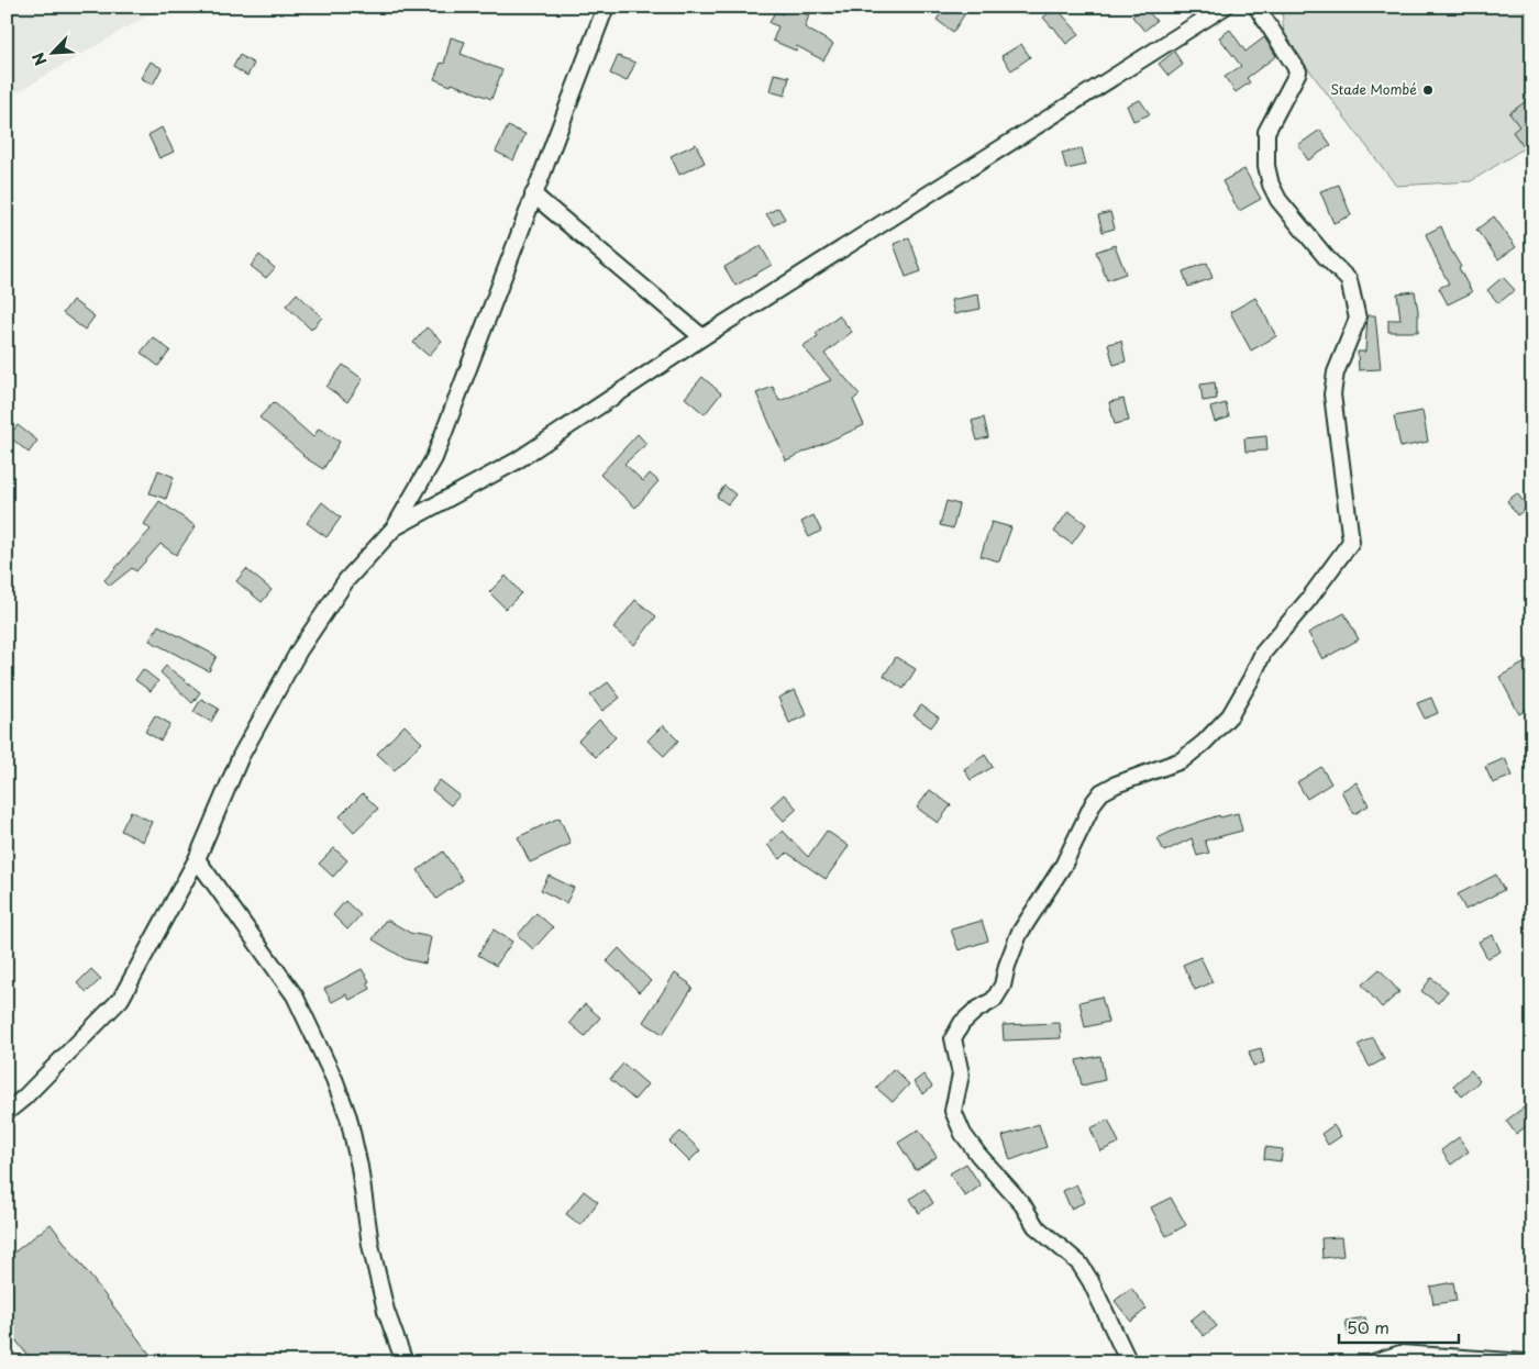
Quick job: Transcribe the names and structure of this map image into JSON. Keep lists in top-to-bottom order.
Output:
{
  "places": ["Stade Mombé"],
  "scale_bar": "50 m",
  "north": "bottom left"
}
